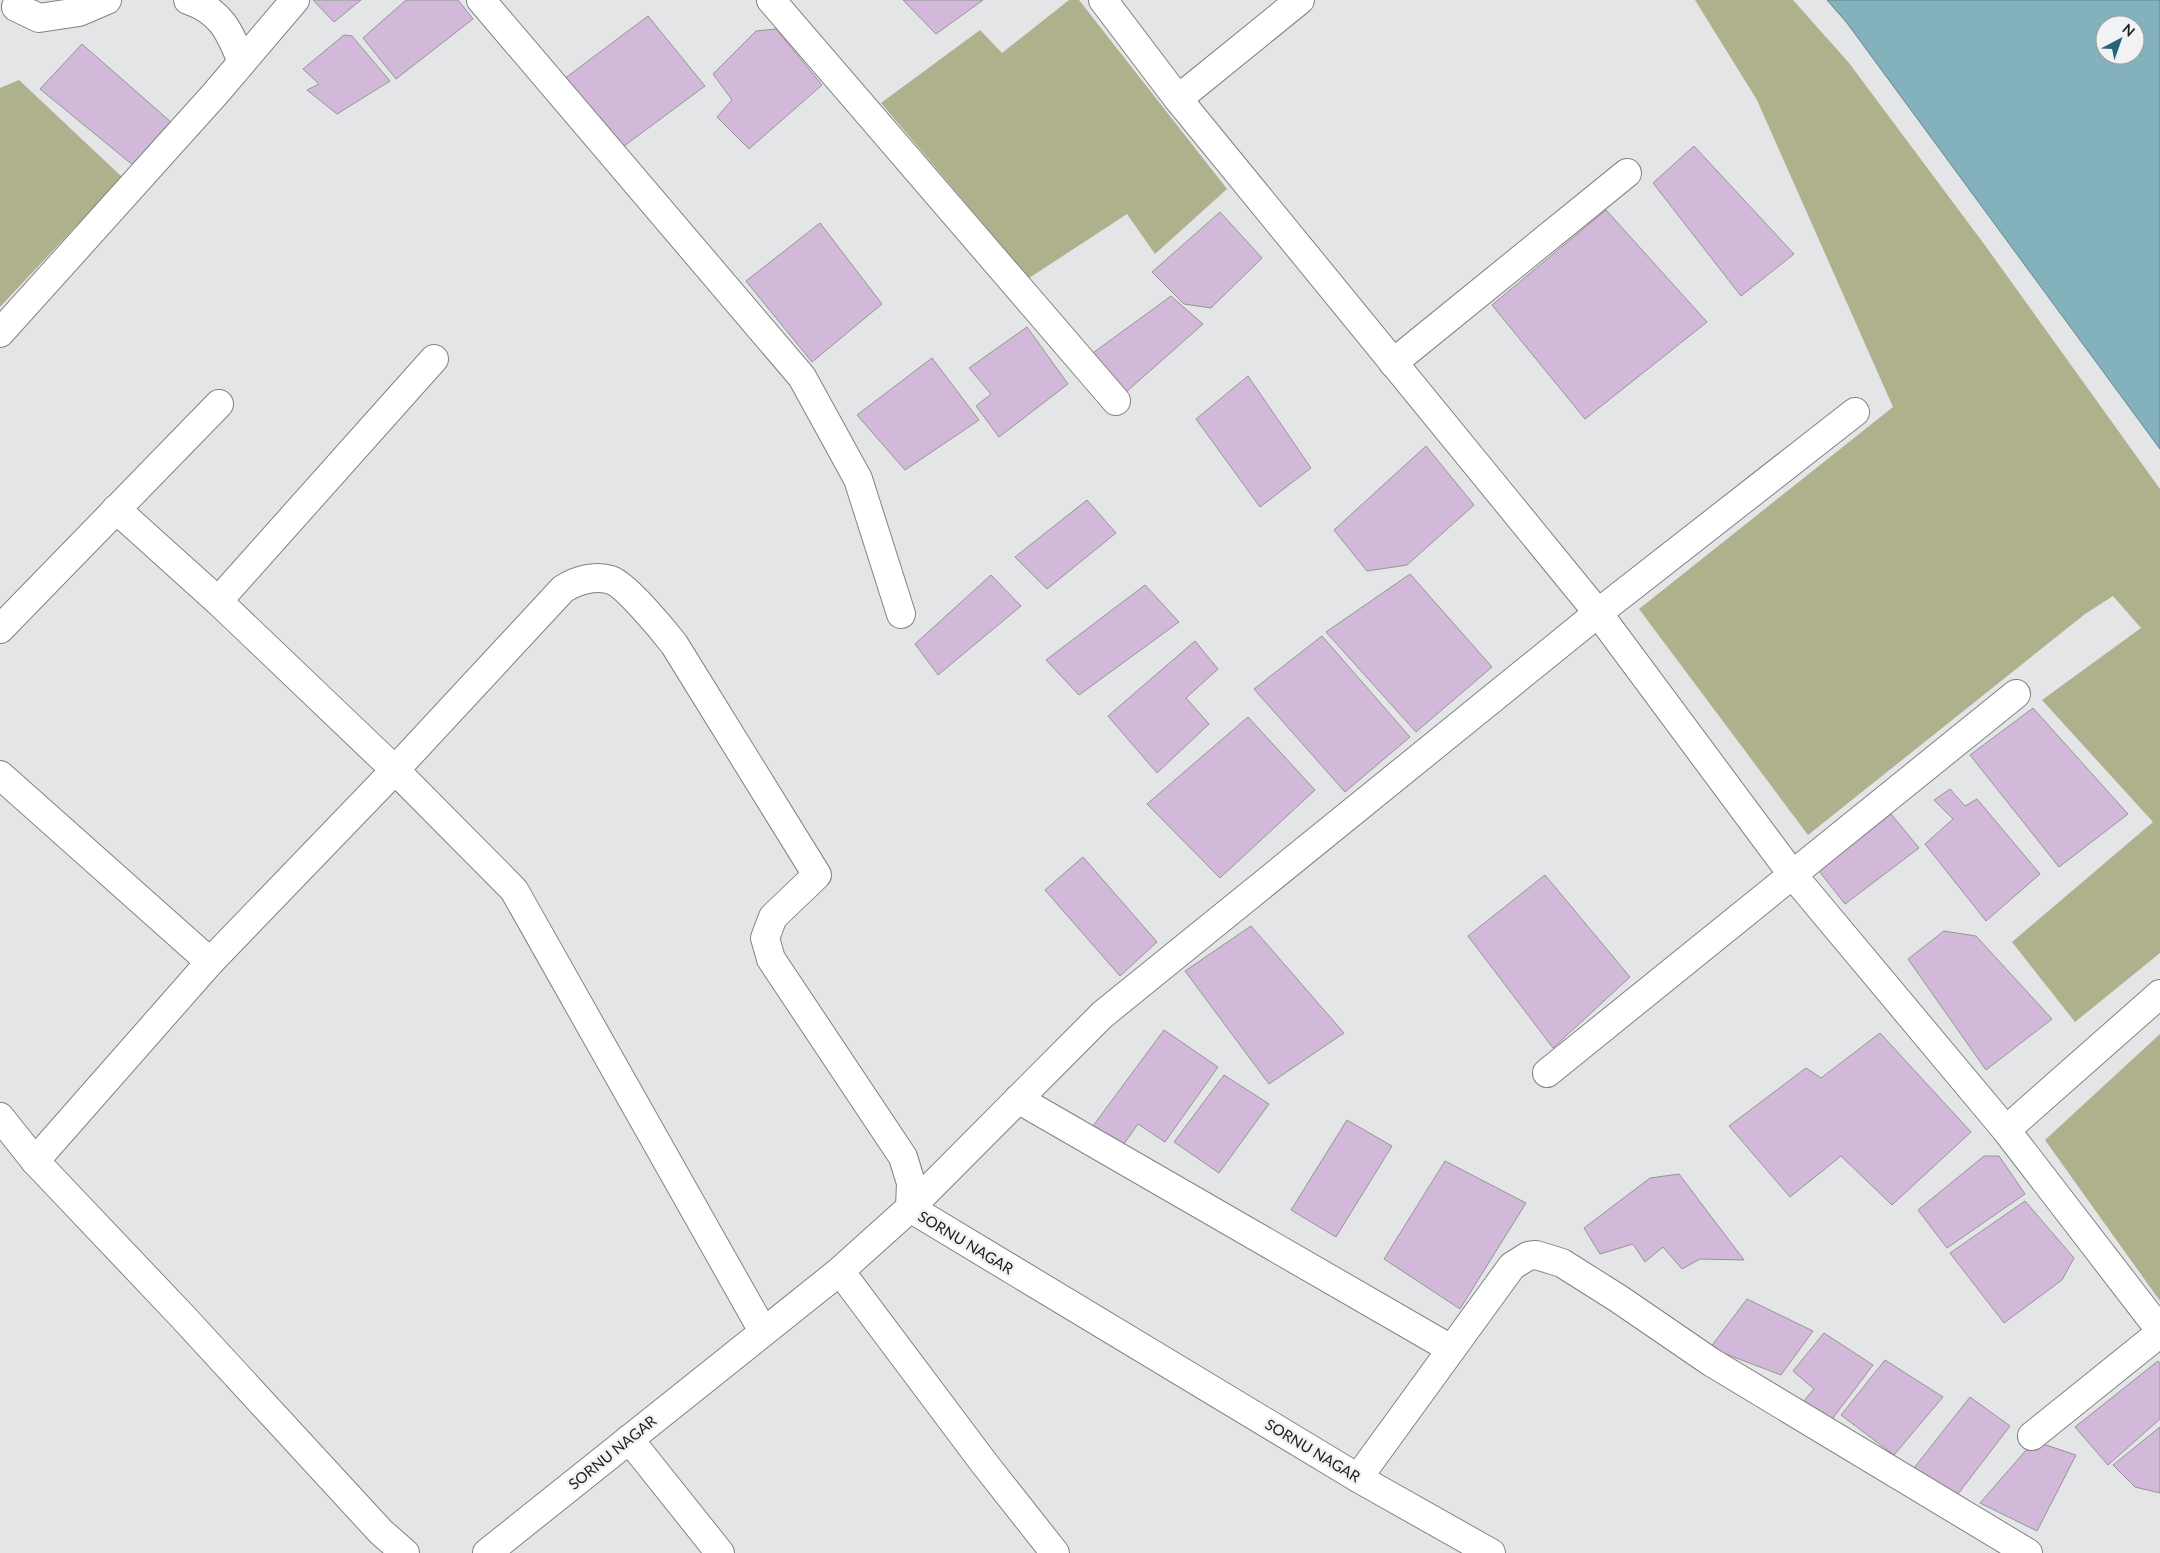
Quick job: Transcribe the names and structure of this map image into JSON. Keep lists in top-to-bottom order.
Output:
{
  "streets": {
    "street": ["SORNU NAGAR"]
  },
  "north": "top right"
}
